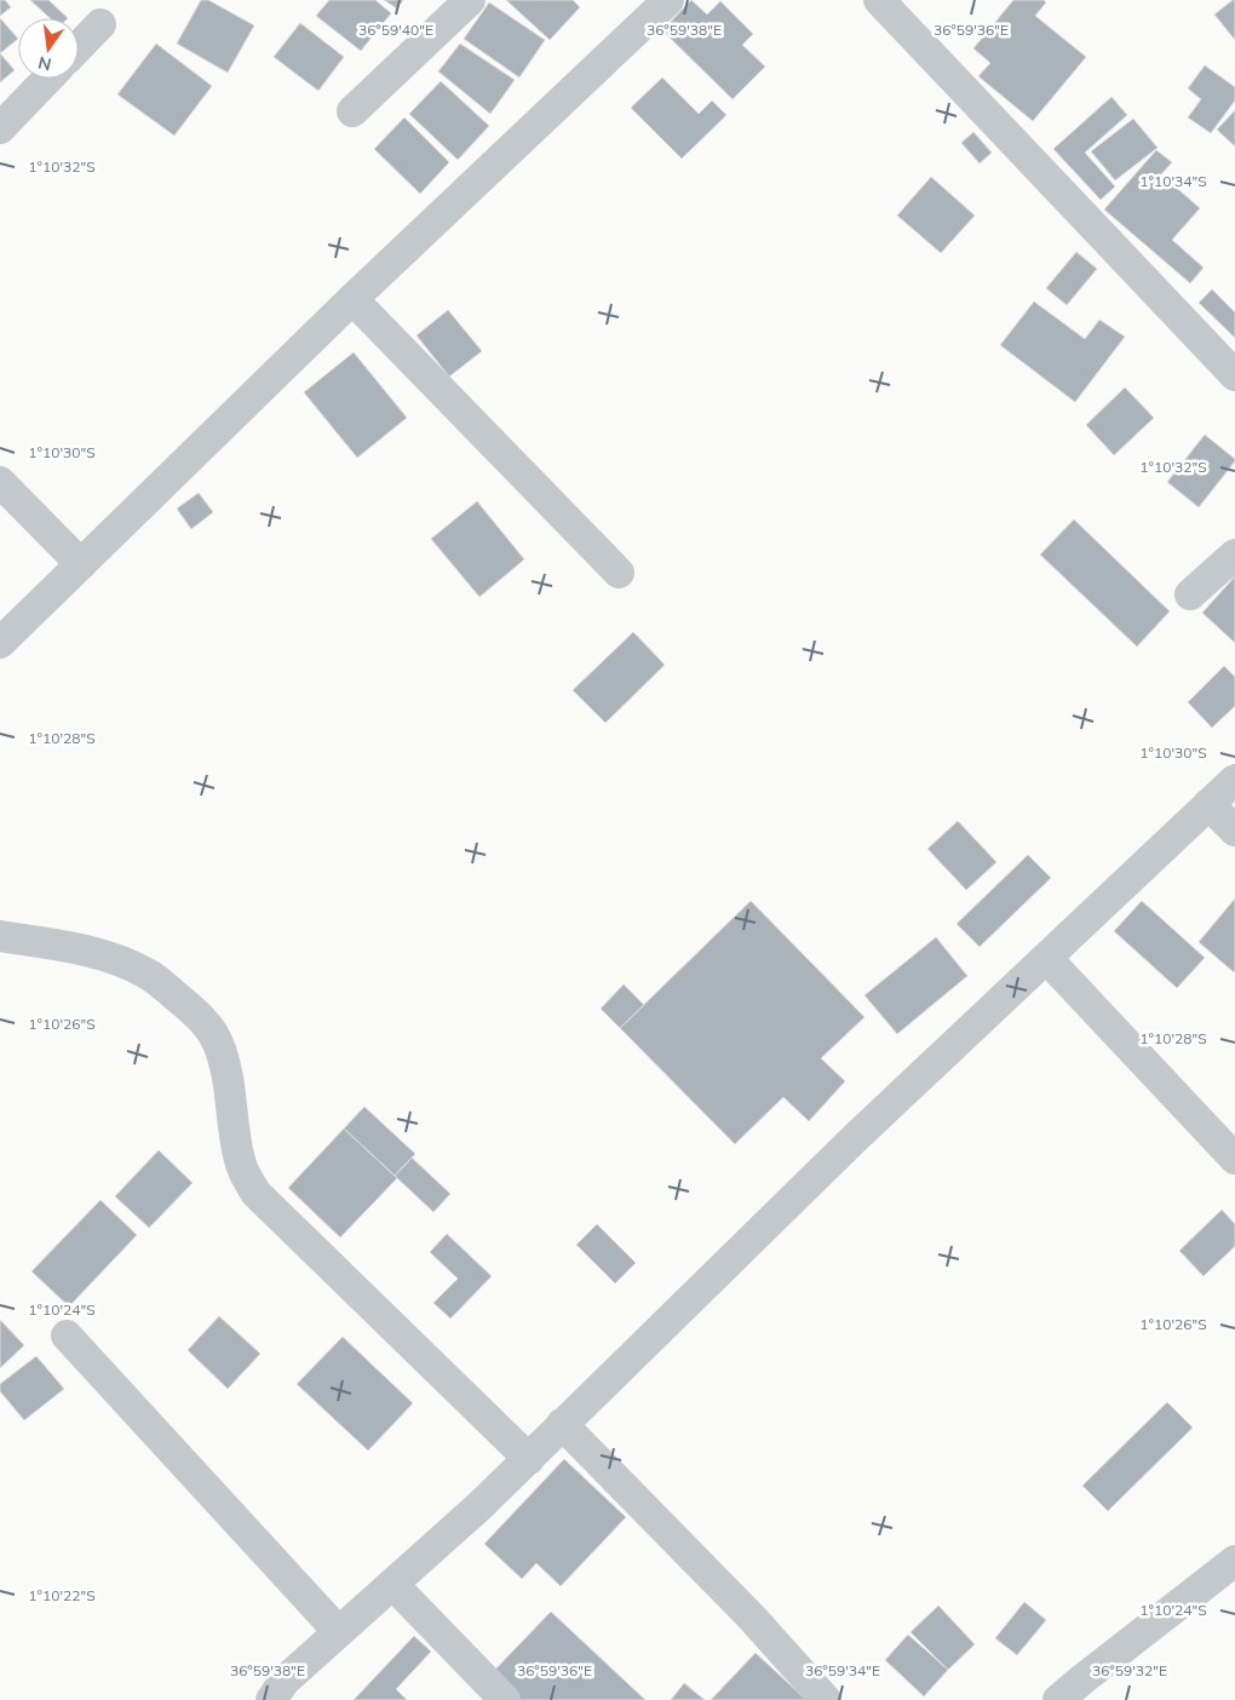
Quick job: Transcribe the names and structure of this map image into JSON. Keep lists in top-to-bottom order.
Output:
{
  "north": "bottom",
  "coordinates": [
    "36°59'40\"E",
    "36°59'38\"E",
    "36°59'36\"E",
    "1°10'32\"S",
    "1°10'34\"S",
    "1°10'30\"S",
    "1°10'28\"S",
    "1°10'26\"S",
    "1°10'24\"S",
    "1°10'22\"S",
    "36°59'34\"E",
    "36°59'32\"E"
  ]
}
